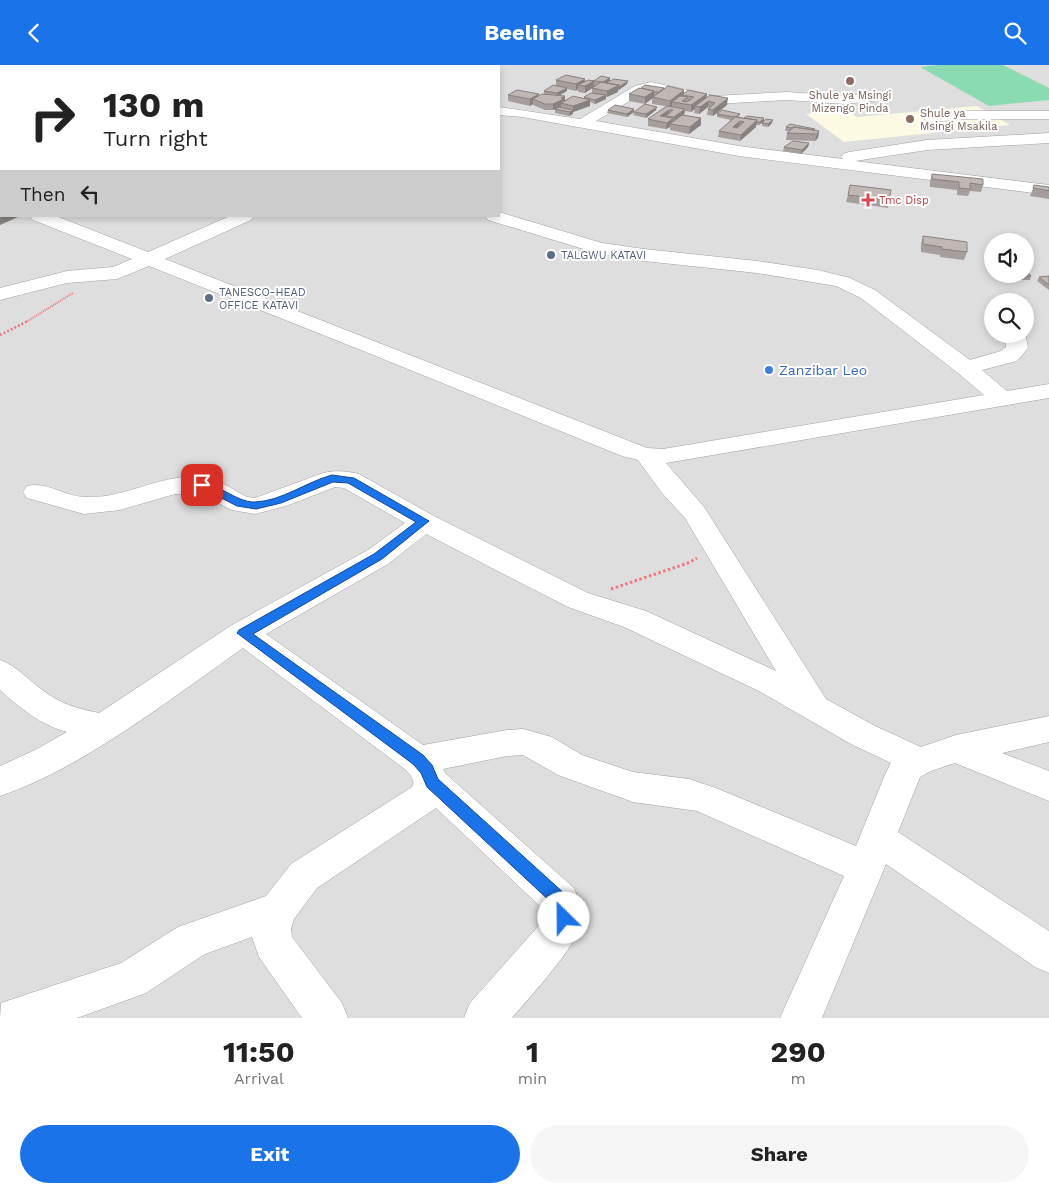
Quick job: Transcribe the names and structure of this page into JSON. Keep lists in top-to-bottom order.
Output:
{
  "places": {
    "other": [
      "Shule ya Msingi Mizengo Pinda",
      "Shule ya Msingi Msakila",
      "TALGWU KATAVI",
      "TANESCO-HEAD OFFICE KATAVI",
      "Zanzibar Leo"
    ],
    "health": ["Tmc Disp"]
  },
  "page": {
    "header": "Beeline",
    "turn": ["130 m", "Turn right"],
    "then": "Then",
    "eta": [
      "11:50",
      "Arrival",
      "1",
      "min",
      "290",
      "m"
    ],
    "buttons": ["Exit", "Share"]
  }
}
